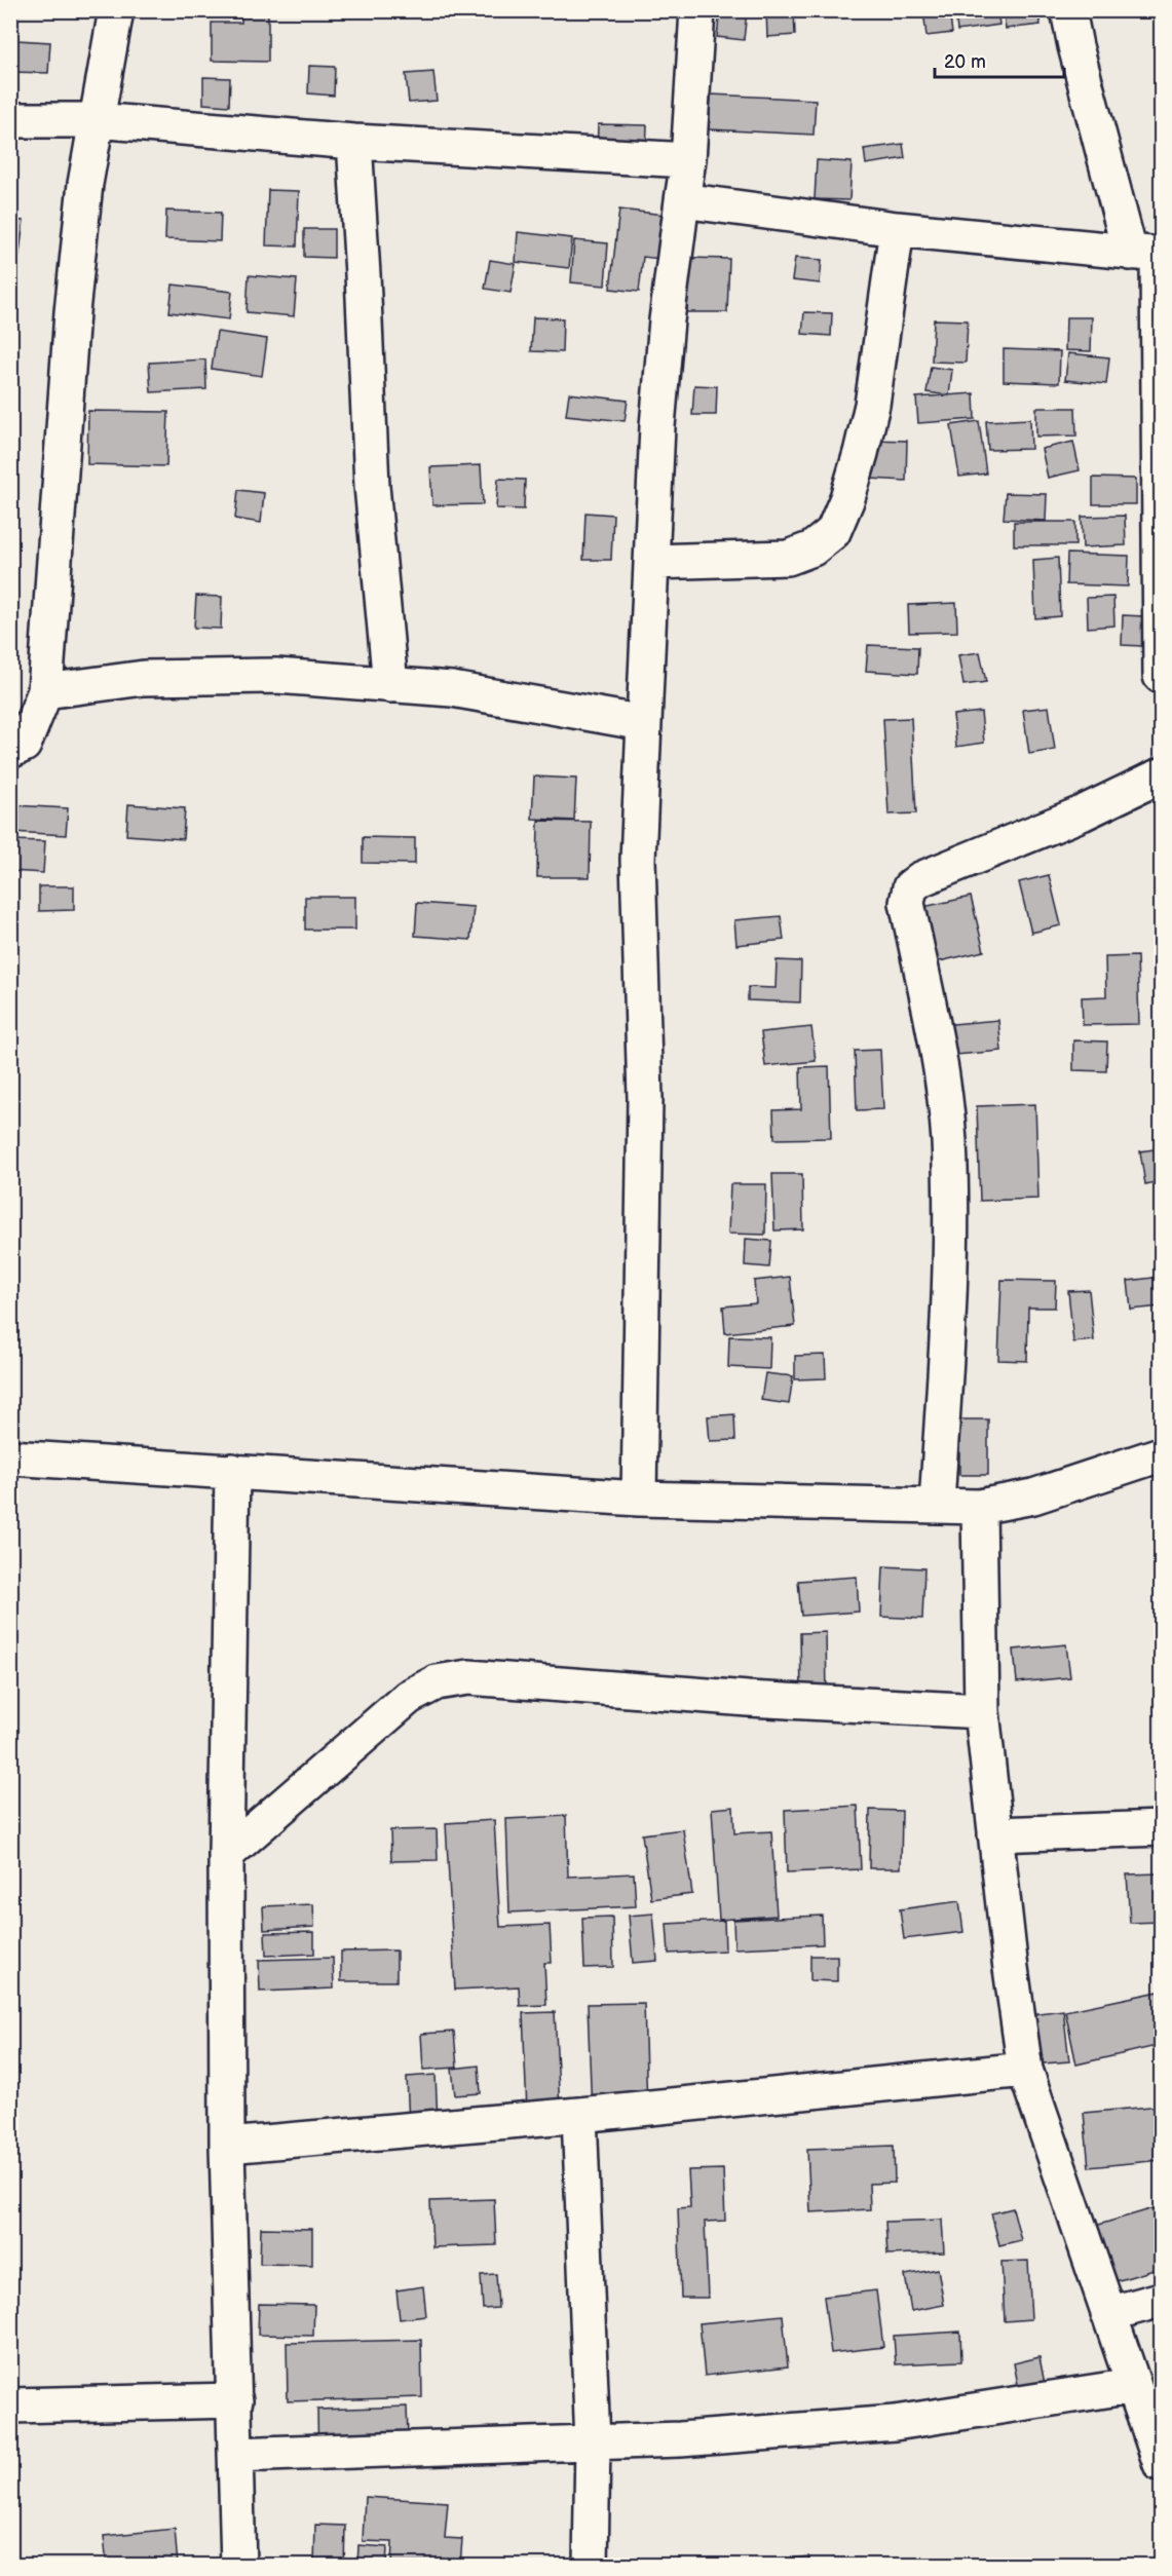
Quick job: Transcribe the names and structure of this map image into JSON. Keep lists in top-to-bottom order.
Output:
{
  "scale_bar": "20 m"
}
